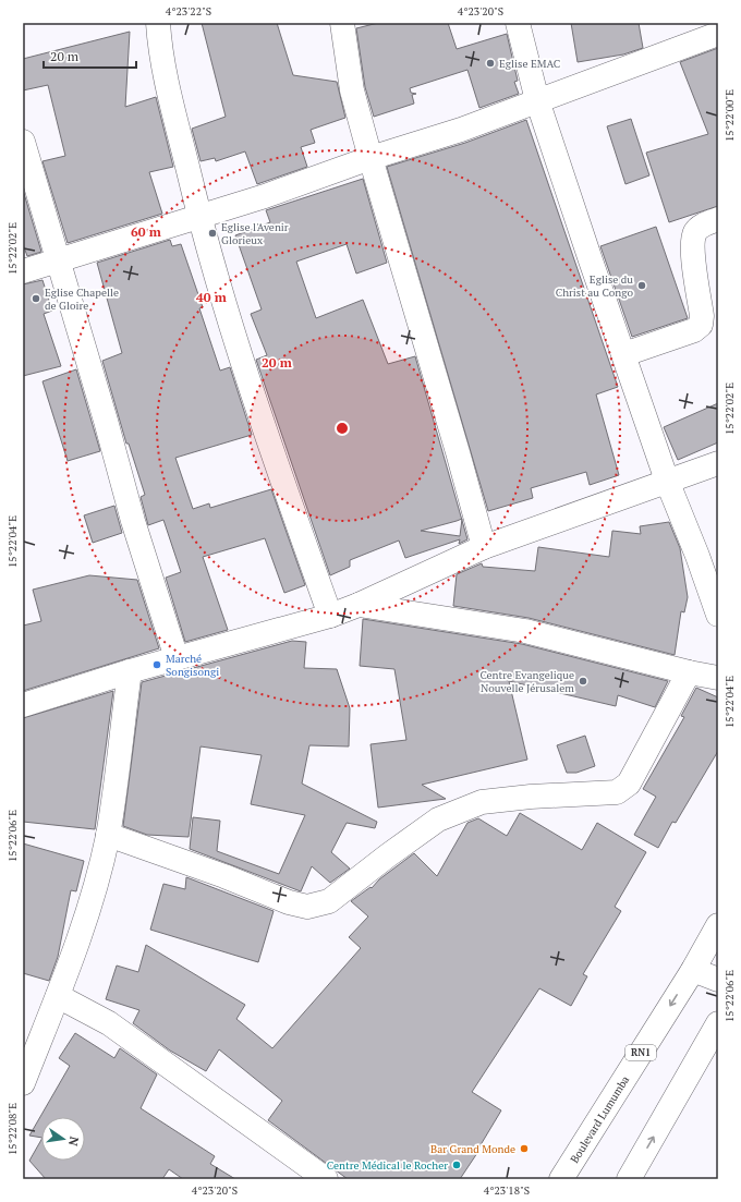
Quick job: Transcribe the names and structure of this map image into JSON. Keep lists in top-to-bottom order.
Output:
{
  "streets": {
    "main road": ["RN1", "Boulevard Lumumba"]
  },
  "places": [
    "Eglise EMAC",
    "Eglise l'Avenir Glorieux",
    "Eglise du Christ au Congo",
    "Eglise Chapelle de Gloire",
    "Marché Songisongi",
    "Centre Evangelique Nouvelle Jérusalem",
    "Bar Grand Monde",
    "Centre Médical le Rocher"
  ],
  "scale_bar": "20 m",
  "north": "right",
  "coordinates": [
    "4°23'22\"S",
    "4°23'20\"S",
    "15°22'00\"E",
    "15°22'02\"E",
    "15°22'04\"E",
    "15°22'06\"E",
    "15°22'08\"E",
    "4°23'18\"S"
  ],
  "rings": ["60 m", "40 m", "20 m"]
}
